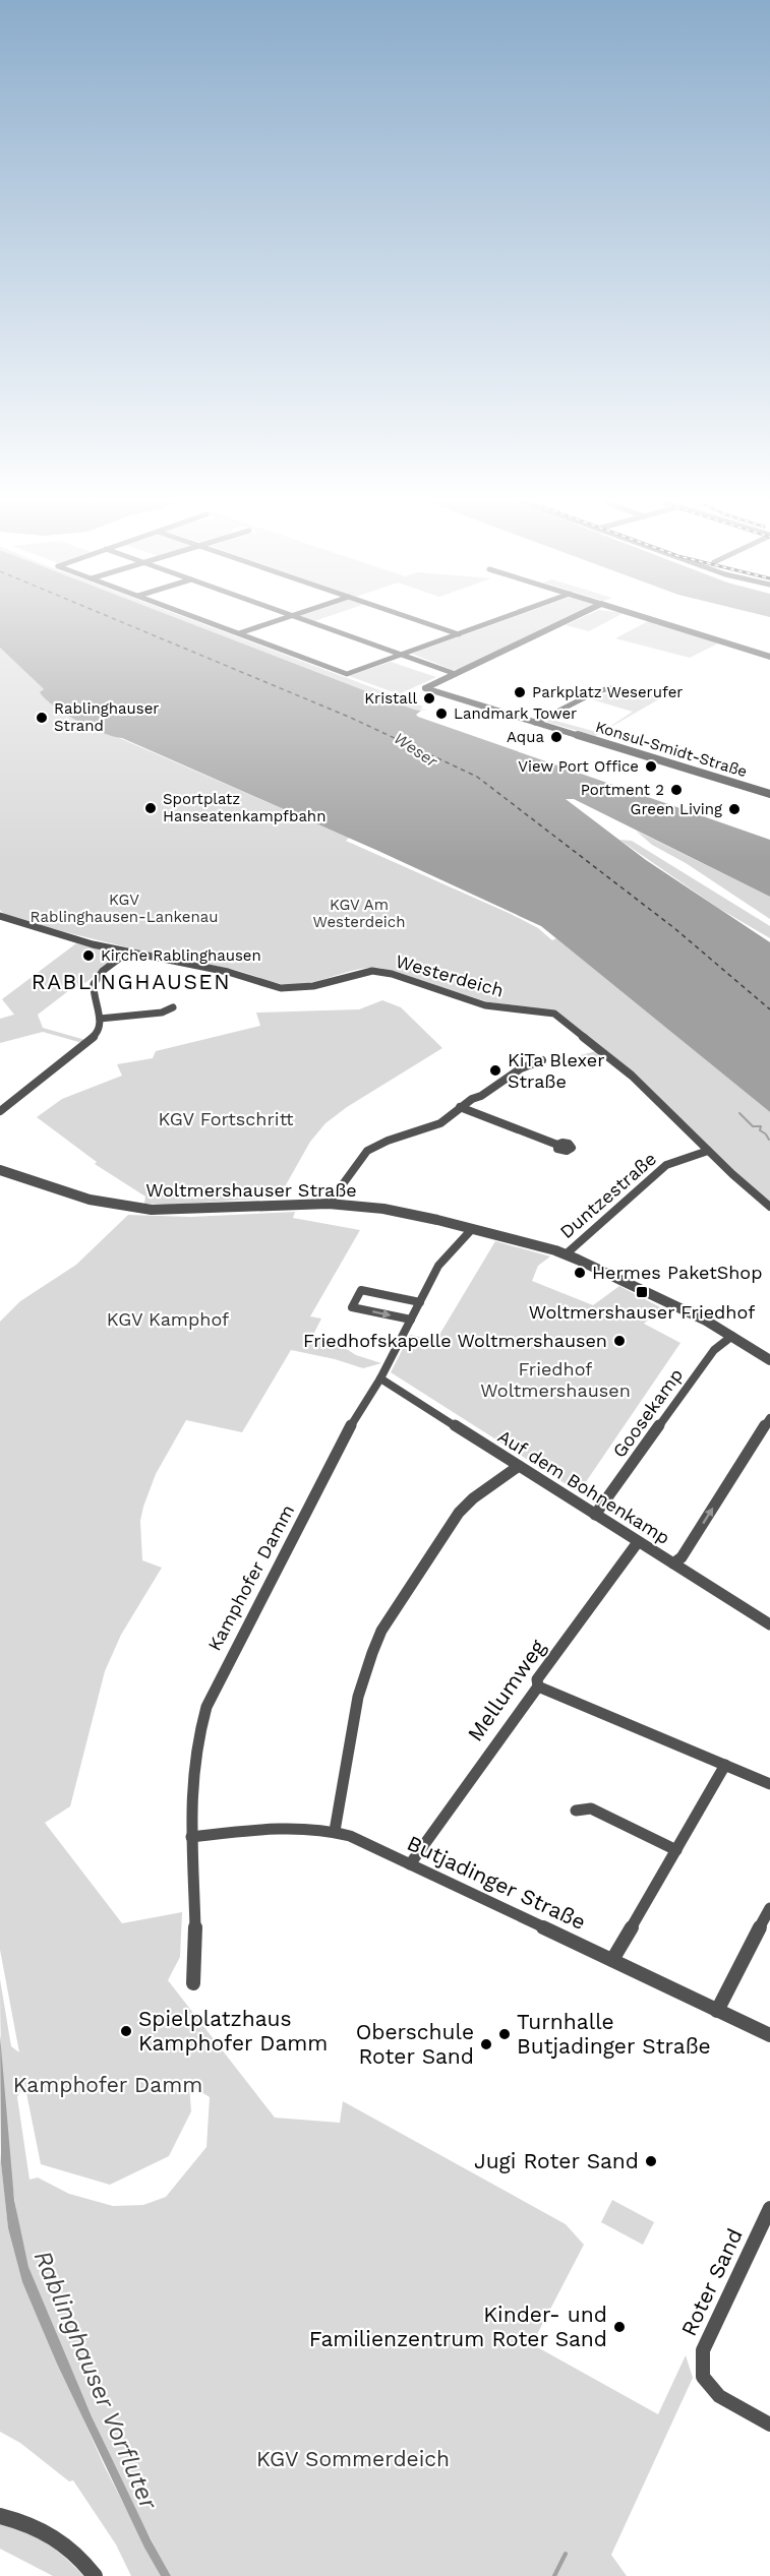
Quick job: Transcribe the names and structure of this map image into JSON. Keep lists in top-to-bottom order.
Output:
{
  "streets": {
    "street": [
      "Konsul-Smidt-Straße",
      "Westerdeich",
      "Woltmershauser Straße",
      "Duntzestraße",
      "Goosekamp",
      "Auf dem Bohnenkamp",
      "Kamphofer Damm",
      "Mellumweg",
      "Butjadinger Straße",
      "Roter Sand"
    ]
  },
  "crossings": [
    ["Westerdeich", "Duntzestraße"],
    ["Woltmershauser Straße", "Duntzestraße"],
    ["Woltmershauser Straße", "Goosekamp"],
    ["Woltmershauser Straße", "Kamphofer Damm"],
    ["Goosekamp", "Auf dem Bohnenkamp"],
    ["Auf dem Bohnenkamp", "Kamphofer Damm"],
    ["Auf dem Bohnenkamp", "Mellumweg"],
    ["Kamphofer Damm", "Butjadinger Straße"],
    ["Mellumweg", "Butjadinger Straße"]
  ],
  "districts": ["RABLINGHAUSEN"],
  "water": ["Weser", "Rablinghauser Vorfluter"],
  "parks": [
    "KGV Rablinghausen-Lankenau",
    "KGV Am Westerdeich",
    "KGV Fortschritt",
    "KGV Kamphof",
    "Friedhof Woltmershausen",
    "Kamphofer Damm",
    "KGV Sommerdeich"
  ],
  "places": {
    "other": [
      "Parkplatz Weserufer",
      "Kristall",
      "Landmark Tower",
      "Rablinghauser Strand",
      "Aqua",
      "View Port Office",
      "Portment 2",
      "Sportplatz Hanseatenkampfbahn",
      "Green Living",
      "Kirche Rablinghausen",
      "KiTa Blexer Straße",
      "Hermes PaketShop",
      "Friedhofskapelle Woltmershausen",
      "Spielplatzhaus Kamphofer Damm",
      "Turnhalle Butjadinger Straße",
      "Oberschule Roter Sand",
      "Jugi Roter Sand",
      "Kinder- und Familienzentrum Roter Sand"
    ],
    "transit": ["Woltmershauser Friedhof"]
  }
}
